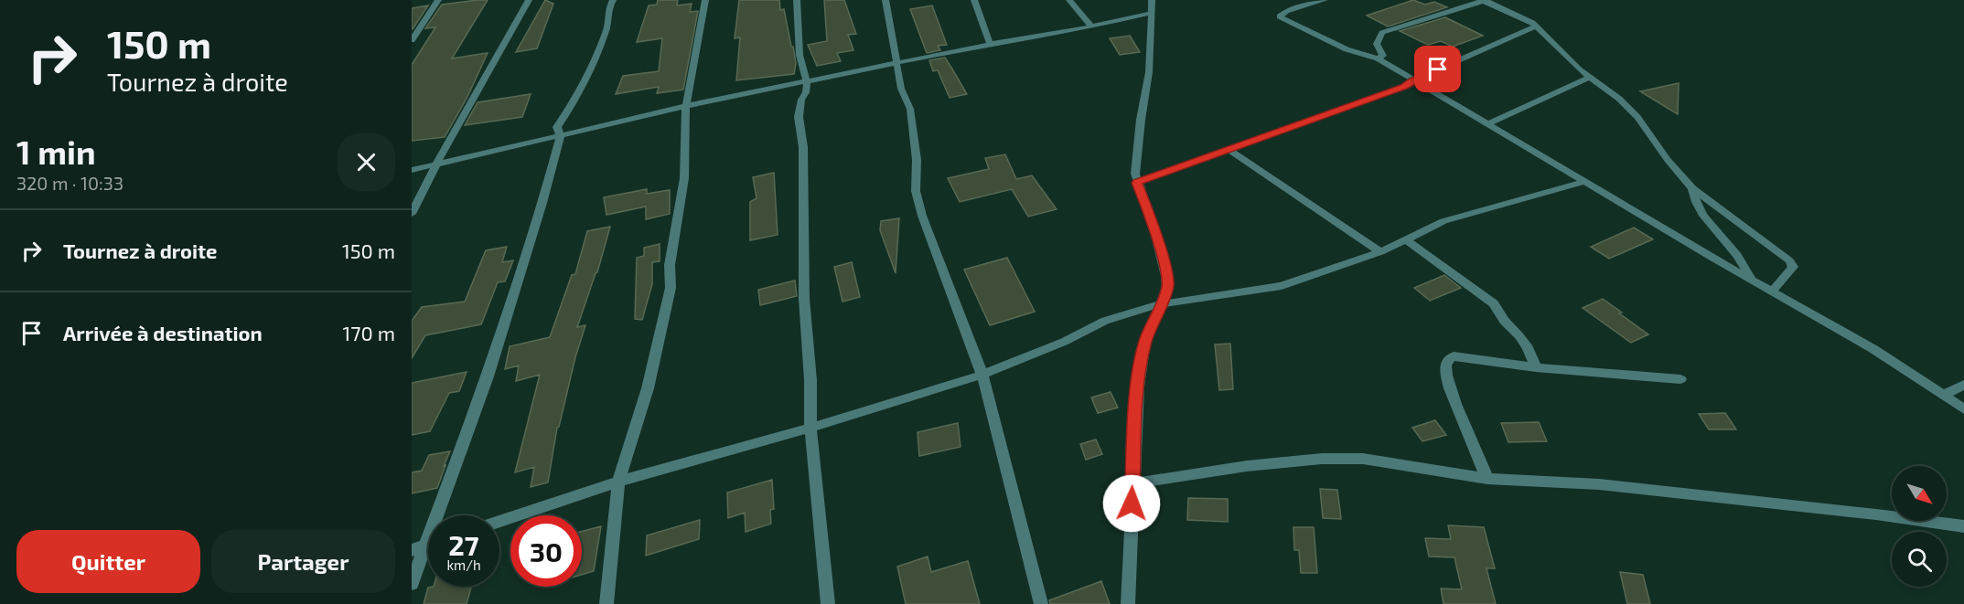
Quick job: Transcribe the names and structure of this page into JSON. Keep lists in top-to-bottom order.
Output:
{
  "north": "bottom right",
  "page": {
    "turn": ["150 m", "Tournez à droite"],
    "heading": ["1 min", "320 m · 10:33"],
    "list": [
      {
        "name": "Tournez à droite",
        "value": "150 m"
      },
      {
        "name": "Arrivée à destination",
        "value": "170 m"
      }
    ],
    "speed": "27 km/h",
    "limit": "30",
    "buttons": ["Quitter", "Partager"]
  }
}
